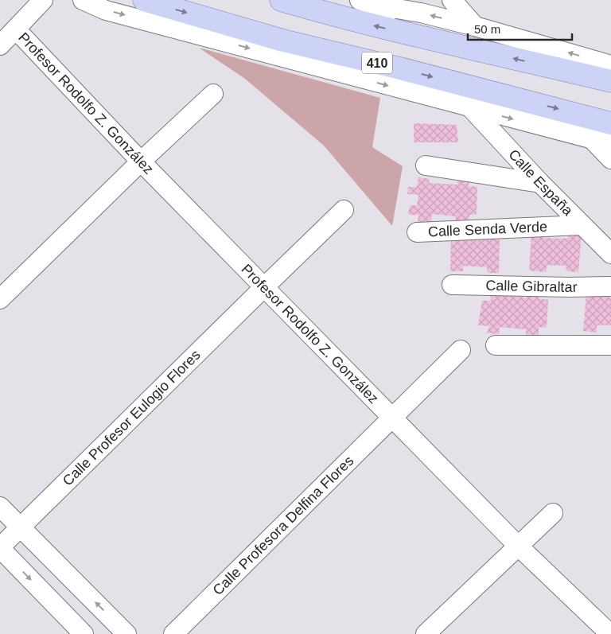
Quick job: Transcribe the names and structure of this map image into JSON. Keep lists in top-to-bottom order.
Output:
{
  "streets": {
    "main road": ["410"],
    "street": [
      "Profesor Rodolfo Z. González",
      "Calle España",
      "Calle Senda Verde",
      "Calle Gibraltar",
      "Calle Profesor Eulogio Flores",
      "Calle Profesora Delfina Flores"
    ]
  },
  "crossings": [
    ["Profesor Rodolfo Z. González", "Calle Profesor Eulogio Flores"],
    ["Profesor Rodolfo Z. González", "Calle Profesora Delfina Flores"],
    ["Calle España", "Calle Senda Verde"]
  ],
  "scale_bar": "50 m"
}
